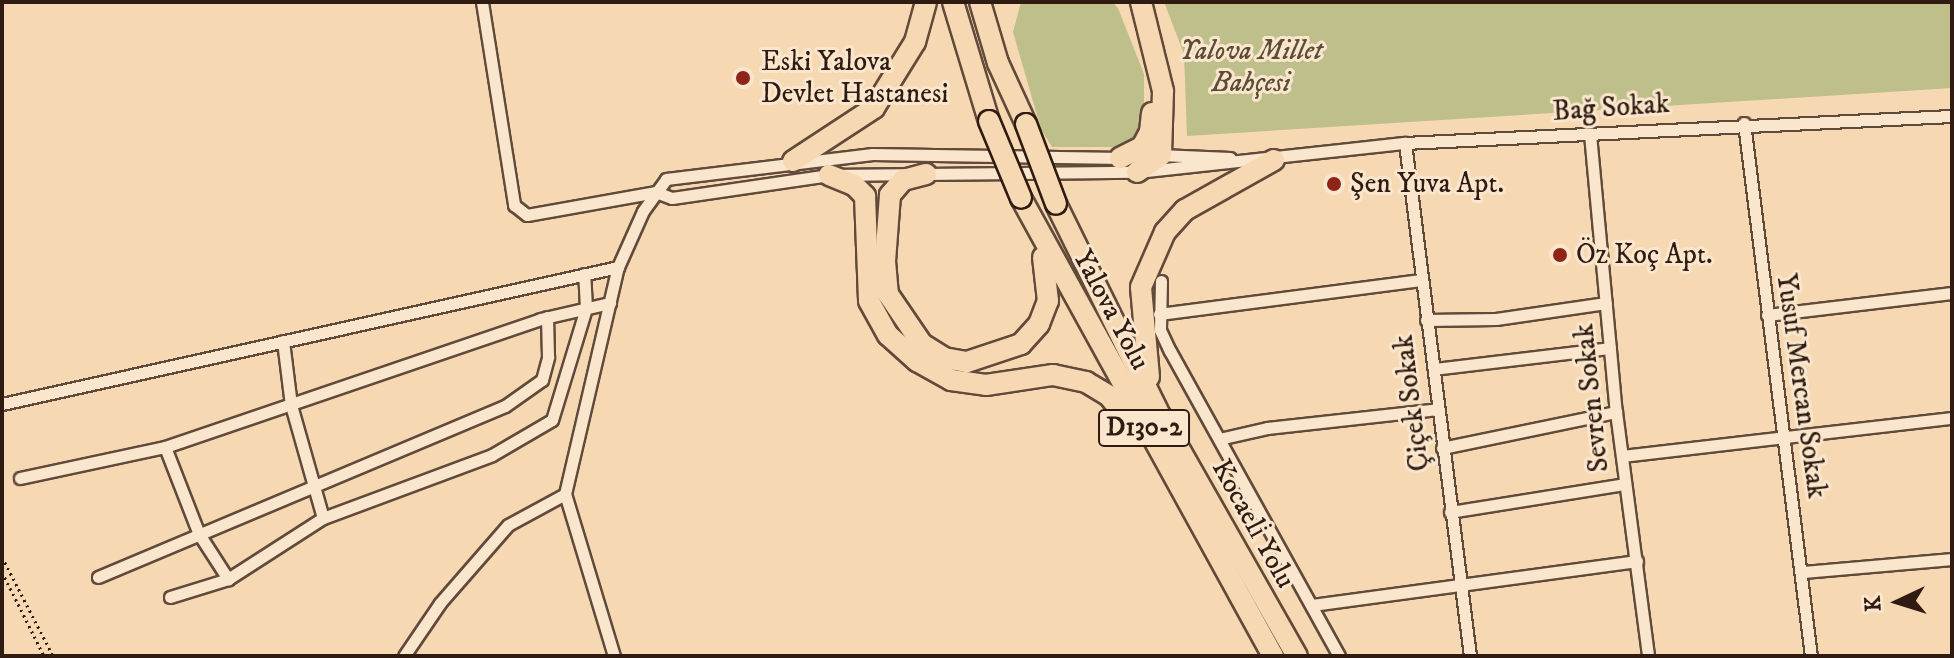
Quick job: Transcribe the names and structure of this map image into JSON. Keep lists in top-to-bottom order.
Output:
{
  "streets": {
    "highway": ["Yalova Yolu", "D130-2", "Kocaeli̇ Yolu"],
    "street": [
      "Bağ Sokak",
      "Yusuf Mercan Sokak",
      "Sevren Sokak",
      "Çiçek Sokak"
    ]
  },
  "crossings": [
    ["Bağ Sokak", "Yusuf Mercan Sokak"],
    ["Bağ Sokak", "Sevren Sokak"],
    ["Bağ Sokak", "Çiçek Sokak"],
    ["D130-2", "Kocaeli̇ Yolu"]
  ],
  "parks": ["Yalova Millet Bahçesi"],
  "places": ["Eski Yalova Devlet Hastanesi", "Şen Yuva Apt.", "Öz Koç Apt."],
  "north": "left"
}
